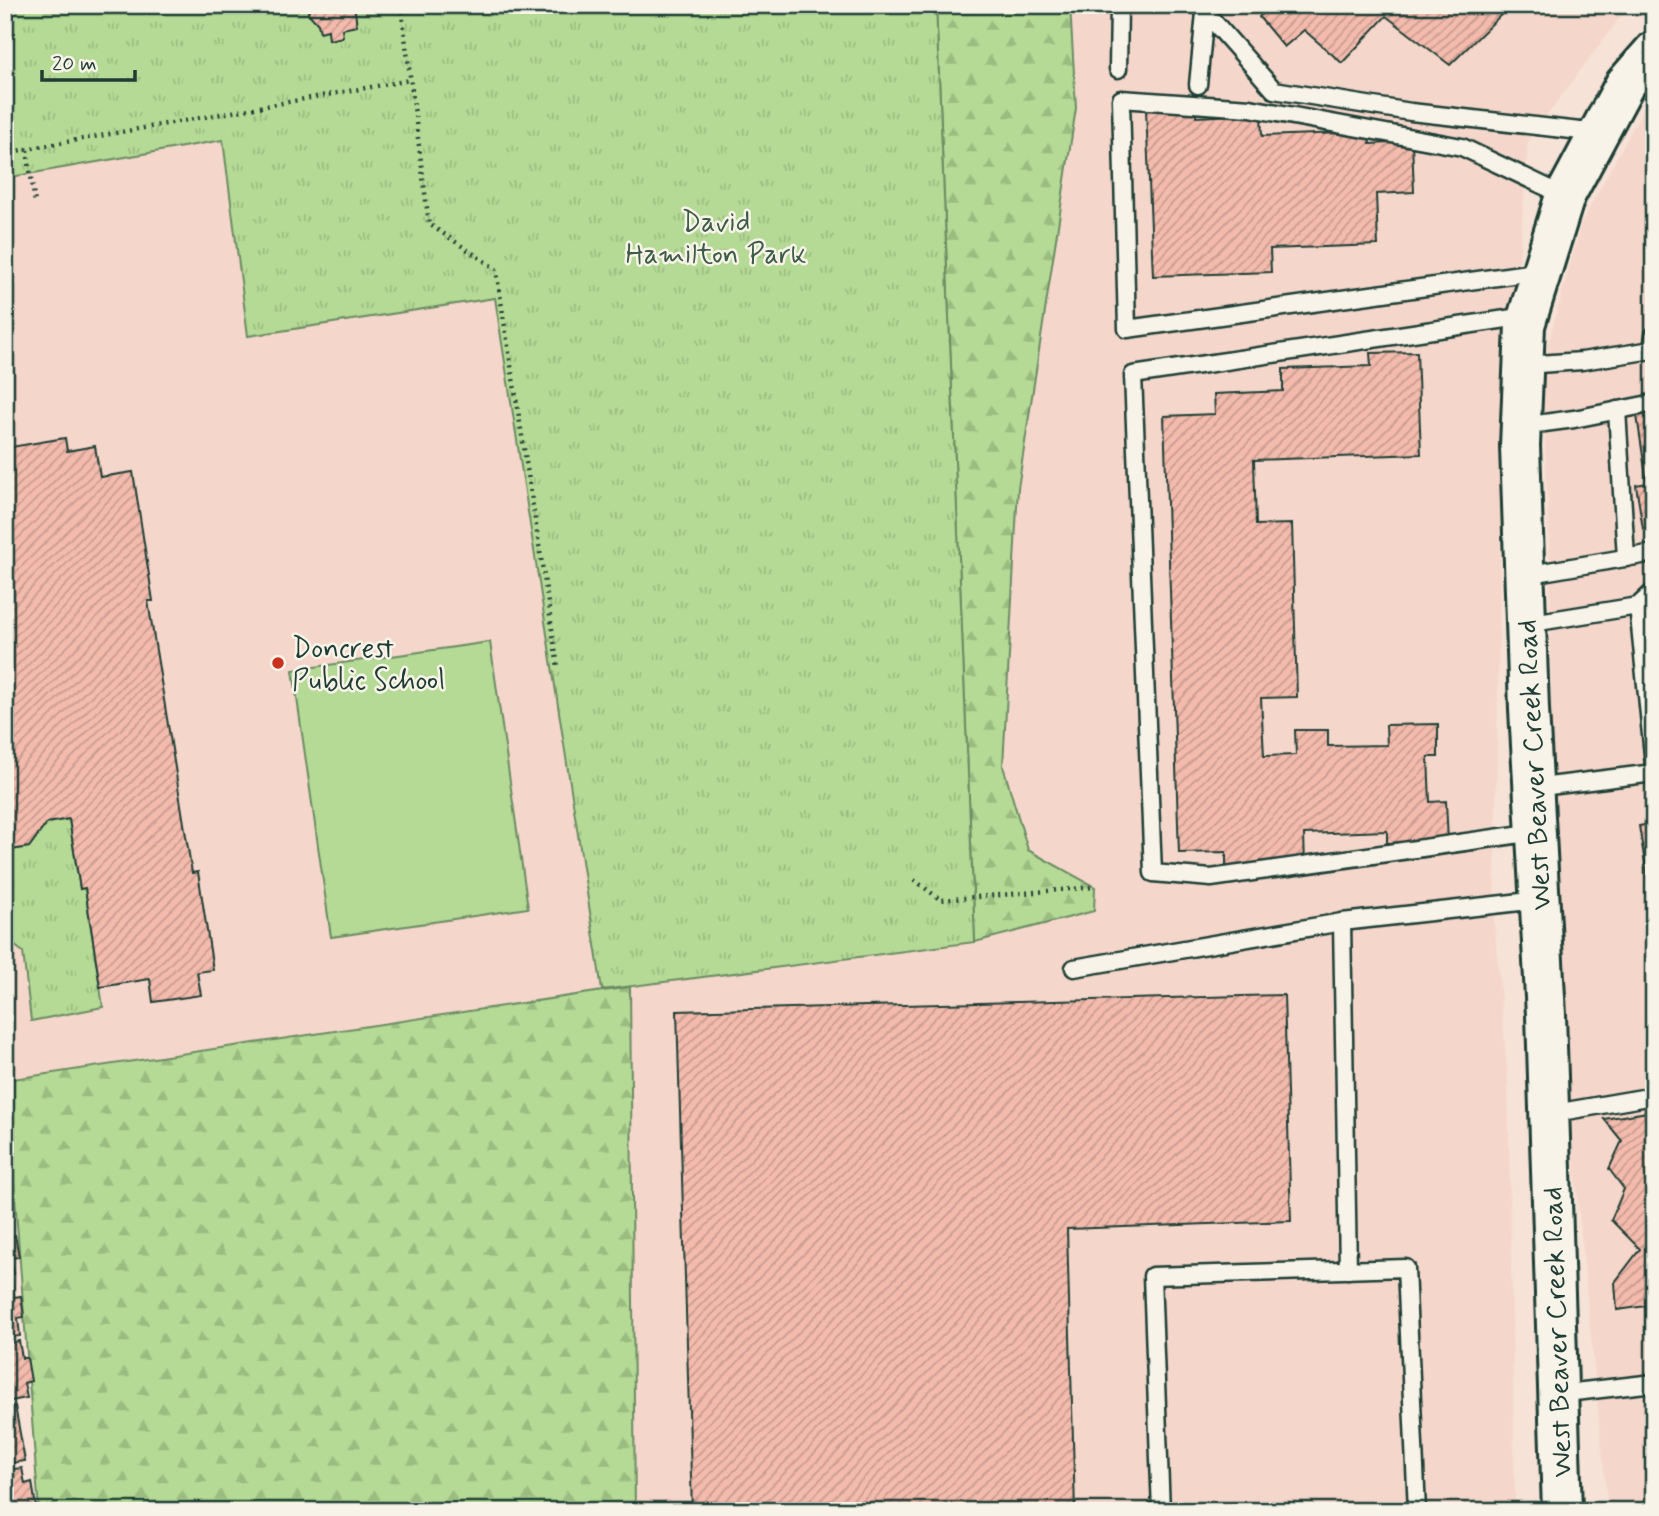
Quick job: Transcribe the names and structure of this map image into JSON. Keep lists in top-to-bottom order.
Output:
{
  "streets": {
    "street": ["West Beaver Creek Road"]
  },
  "parks": ["David Hamilton Park"],
  "places": ["Doncrest Public School"],
  "scale_bar": "20 m"
}
